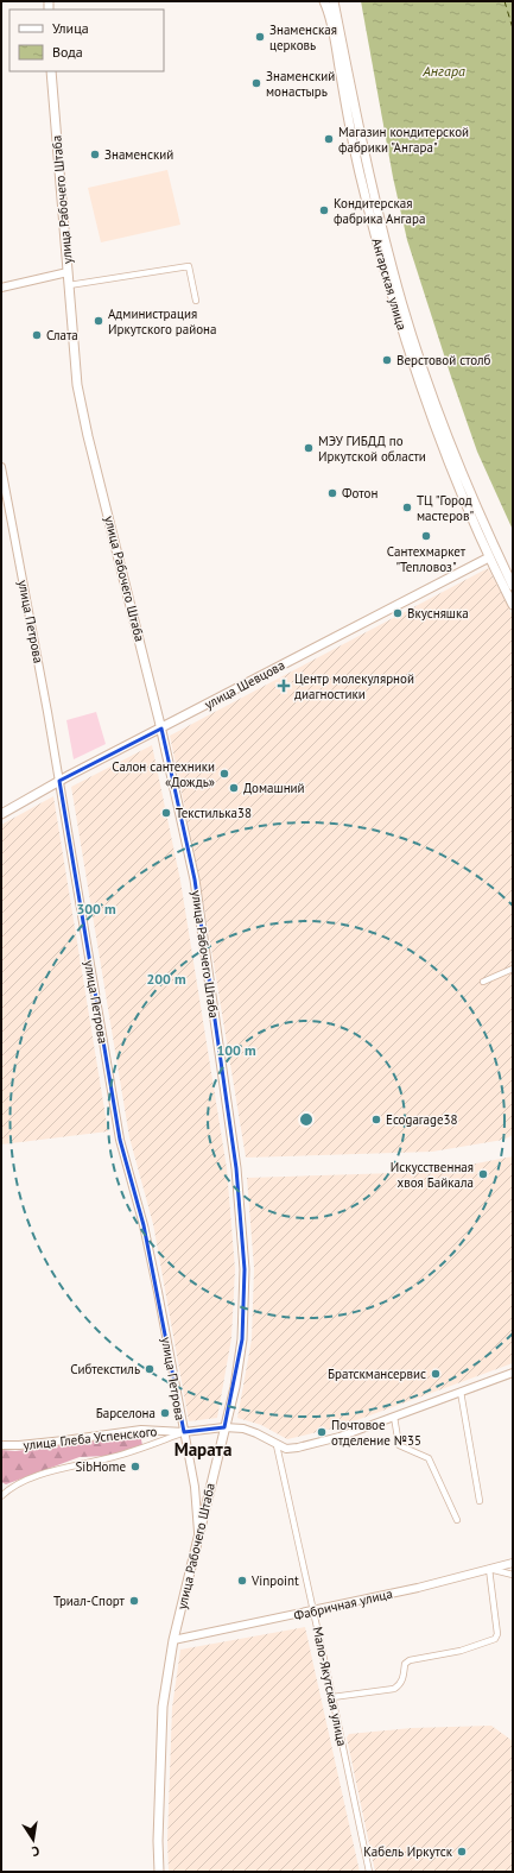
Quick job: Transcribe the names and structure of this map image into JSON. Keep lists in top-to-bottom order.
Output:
{
  "streets": {
    "main road": ["улица Рабочего Штаба", "Ангарская улица", "улица Шевцова"],
    "street": [
      "улица Петрова",
      "улица Глеба Успенского",
      "Фабричная улица",
      "Мало-Якутская улица"
    ]
  },
  "crossings": [
    ["улица Рабочего Штаба", "улица Петрова"],
    ["улица Рабочего Штаба", "улица Шевцова"],
    ["улица Рабочего Штаба", "Фабричная улица"],
    ["Ангарская улица", "улица Шевцова"],
    ["улица Петрова", "улица Шевцова"],
    ["улица Петрова", "улица Глеба Успенского"],
    ["Фабричная улица", "Мало-Якутская улица"]
  ],
  "districts": ["Марата"],
  "water": ["Ангара"],
  "places": {
    "other": [
      "Знаменская церковь",
      "Знаменский монастырь",
      "Магазин кондитерской фабрики \"Ангара\"",
      "Знаменский",
      "Кондитерская фабрика Ангара",
      "Администрация Иркутского района",
      "Слата",
      "Верстовой столб",
      "МЭУ ГИБДД по Иркутской области",
      "Фотон",
      "ТЦ \"Город мастеров\"",
      "Сантехмаркет \"Тепловоз\"",
      "Вкусняшка",
      "Салон сантехники «Дождь»",
      "Домашний",
      "Текстилька38",
      "Ecogarage38",
      "Искусственная хвоя Байкала",
      "Сибтекстиль",
      "Братскмансервис",
      "Барселона",
      "Почтовое отделение №35",
      "SibHome",
      "Vinpoint",
      "Триал-Спорт",
      "Кабель Иркутск"
    ],
    "health": ["Центр молекулярной диагностики"]
  },
  "legend": ["Улица", "Вода"],
  "north": "bottom",
  "rings": ["300 m", "200 m", "100 m"]
}
